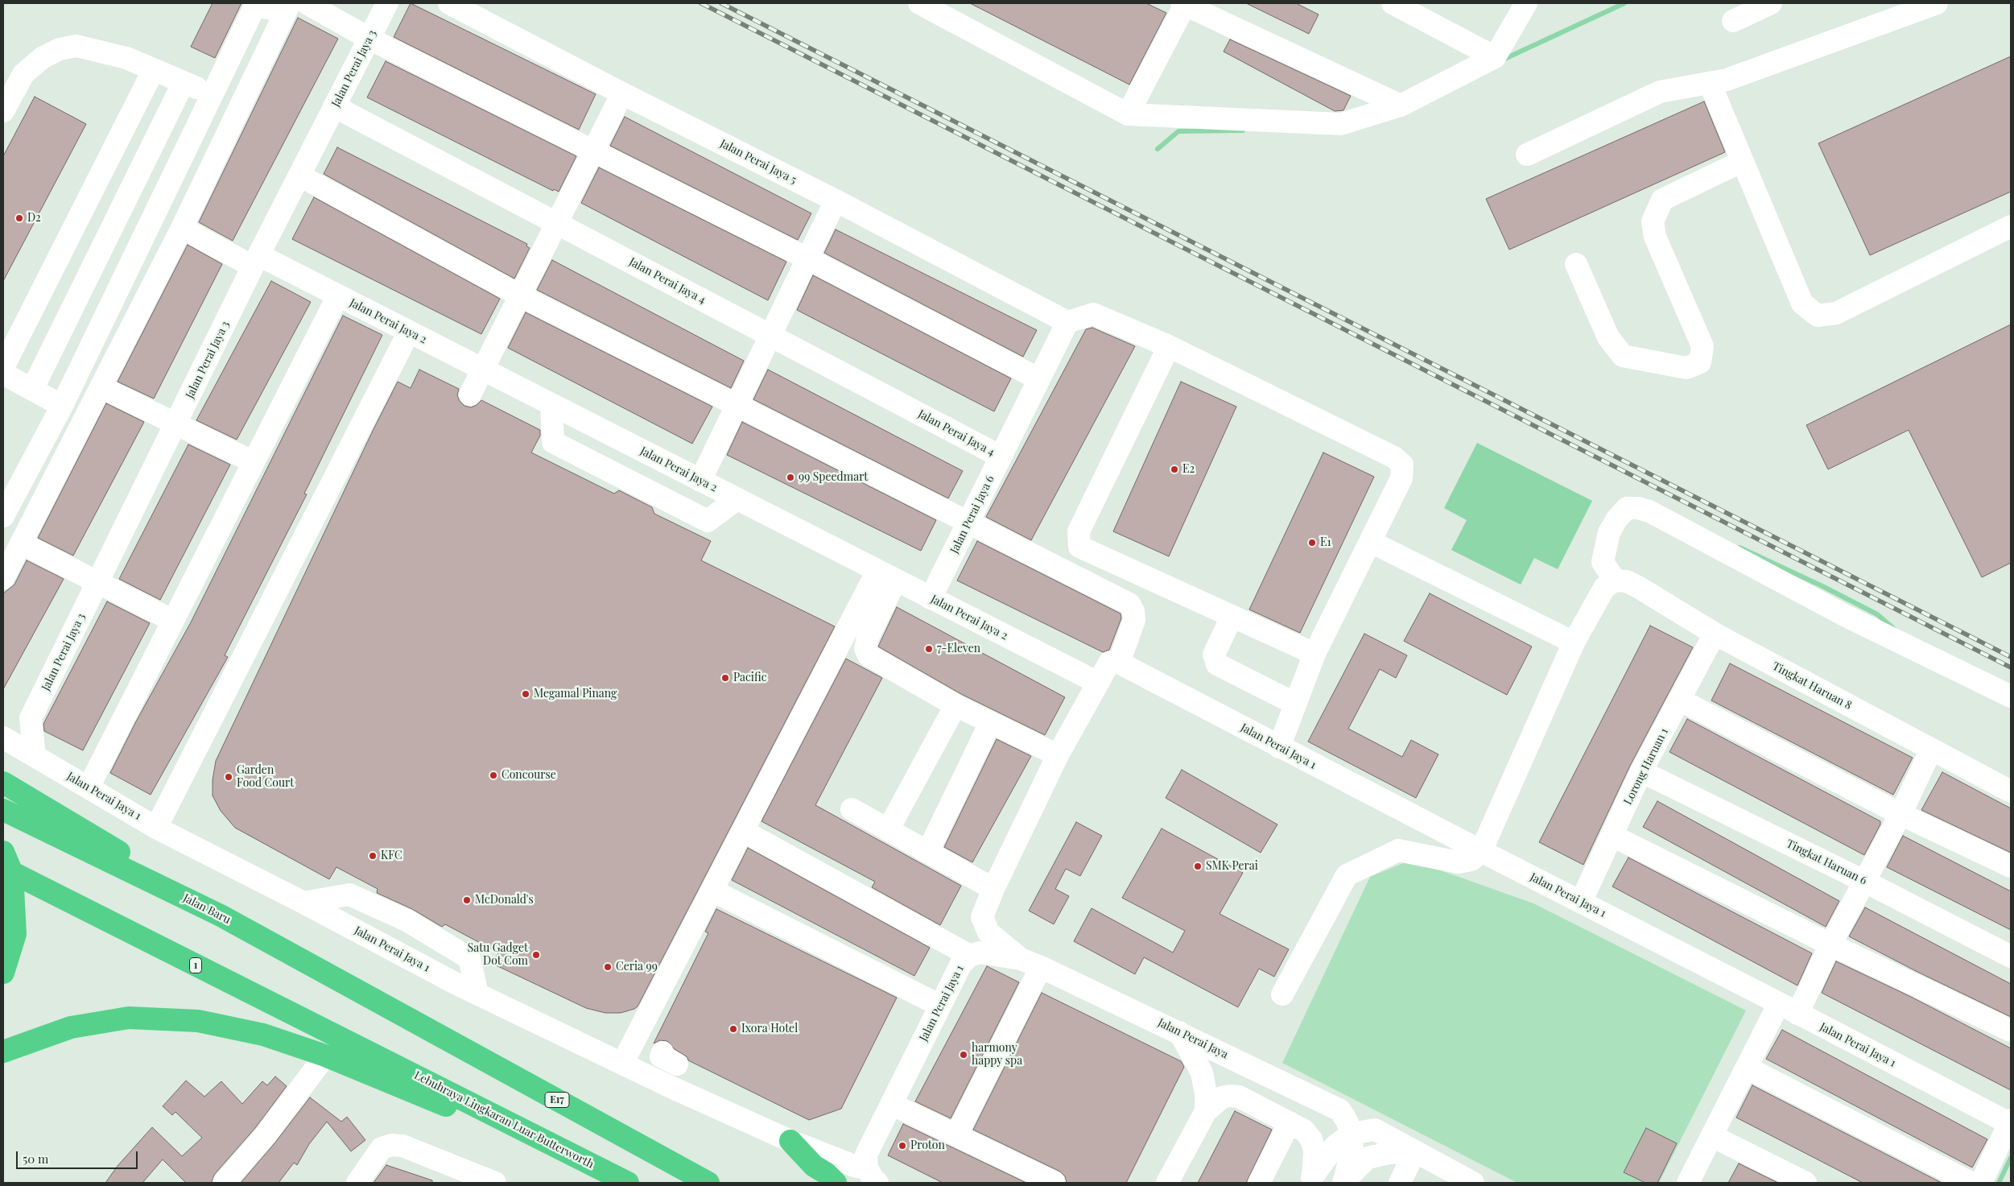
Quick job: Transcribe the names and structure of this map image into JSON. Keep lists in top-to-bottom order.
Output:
{
  "streets": {
    "highway": [
      "Jalan Baru",
      "1",
      "E17",
      "Lebuhraya Lingkaran Luar Butterworth"
    ],
    "street": [
      "Jalan Perai Jaya 3",
      "Jalan Perai Jaya 5",
      "Jalan Perai Jaya 4",
      "Jalan Perai Jaya 2",
      "Jalan Perai Jaya 6",
      "Tingkat Haruan 8",
      "Jalan Perai Jaya 1",
      "Lorong Haruan 1",
      "Tingkat Haruan 6",
      "Jalan Perai Jaya"
    ]
  },
  "crossings": [
    ["Jalan Perai Jaya 3", "Jalan Perai Jaya 4"],
    ["Jalan Perai Jaya 3", "Jalan Perai Jaya 2"],
    ["Jalan Perai Jaya 5", "Jalan Perai Jaya 6"],
    ["Jalan Perai Jaya 4", "Jalan Perai Jaya 6"],
    ["Jalan Perai Jaya 2", "Jalan Perai Jaya 6"],
    ["Tingkat Haruan 8", "Lorong Haruan 1"],
    ["Jalan Perai Jaya 1", "Lorong Haruan 1"],
    ["Jalan Perai Jaya 1", "Jalan Perai Jaya"],
    ["Lorong Haruan 1", "Tingkat Haruan 6"]
  ],
  "places": [
    "D2",
    "E2",
    "99 Speedmart",
    "E1",
    "7-Eleven",
    "Pacific",
    "Megamal Pinang",
    "Concourse",
    "Garden Food Court",
    "KFC",
    "SMK Perai",
    "McDonald's",
    "Satu Gadget Dot Com",
    "Ceria 99",
    "Ixora Hotel",
    "harmony happy spa",
    "Proton"
  ],
  "scale_bar": "50 m"
}
